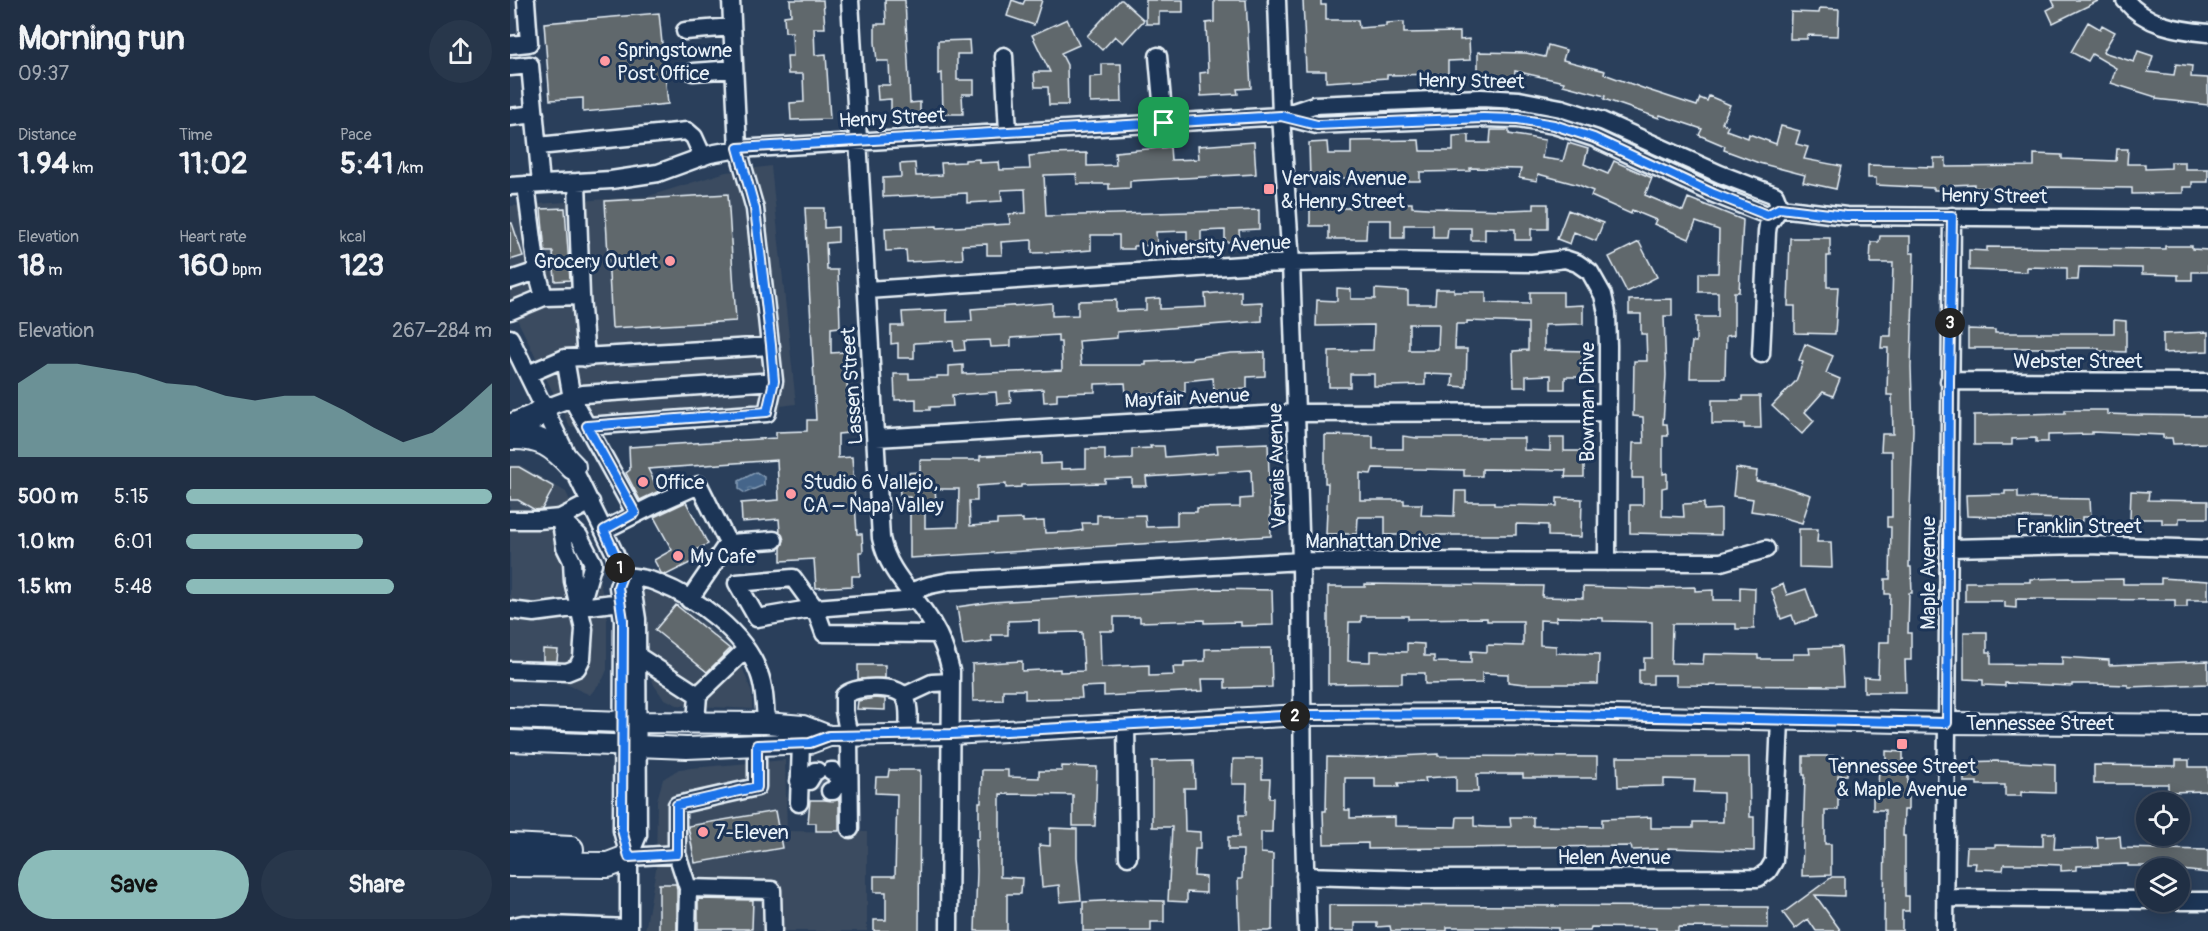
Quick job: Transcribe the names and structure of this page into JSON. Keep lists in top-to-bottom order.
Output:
{
  "streets": {
    "main road": ["Tennessee Street"],
    "street": [
      "Henry Street",
      "University Avenue",
      "Webster Street",
      "Lassen Street",
      "Mayfair Avenue",
      "Bowman Drive",
      "Vervais Avenue",
      "Franklin Street",
      "Manhattan Drive",
      "Maple Avenue",
      "Helen Avenue"
    ]
  },
  "crossings": [
    ["Henry Street", "Lassen Street"],
    ["Henry Street", "Vervais Avenue"],
    ["Henry Street", "Maple Avenue"],
    ["University Avenue", "Lassen Street"],
    ["University Avenue", "Bowman Drive"],
    ["University Avenue", "Vervais Avenue"],
    ["Webster Street", "Maple Avenue"],
    ["Lassen Street", "Mayfair Avenue"],
    ["Lassen Street", "Manhattan Drive"],
    ["Lassen Street", "Tennessee Street"],
    ["Mayfair Avenue", "Bowman Drive"],
    ["Mayfair Avenue", "Vervais Avenue"],
    ["Bowman Drive", "Manhattan Drive"],
    ["Vervais Avenue", "Manhattan Drive"],
    ["Vervais Avenue", "Tennessee Street"],
    ["Vervais Avenue", "Helen Avenue"],
    ["Franklin Street", "Maple Avenue"],
    ["Maple Avenue", "Tennessee Street"],
    ["Tennessee Street", "Helen Avenue"]
  ],
  "places": {
    "other": [
      "Springstowne Post Office",
      "Grocery Outlet",
      "Office",
      "Studio 6 Vallejo, CA – Napa Valley",
      "My Cafe",
      "7-Eleven"
    ],
    "transit": ["Vervais Avenue & Henry Street", "Tennessee Street & Maple Avenue"]
  },
  "page": {
    "heading": ["Morning run", "09:37"],
    "stats": [
      ["Distance", "1.94 km"],
      ["Time", "11:02"],
      ["Pace", "5:41 /km"],
      ["Elevation", "18 m"],
      ["Heart rate", "160 bpm"],
      ["kcal", "123"]
    ],
    "chart": ["Elevation", "267–284 m"],
    "pins": ["3", "1", "2"],
    "list": [
      {
        "name": "500 m",
        "note": "5:15"
      },
      {
        "name": "1.0 km",
        "note": "6:01"
      },
      {
        "name": "1.5 km",
        "note": "5:48"
      }
    ],
    "buttons": ["Save", "Share"]
  }
}
